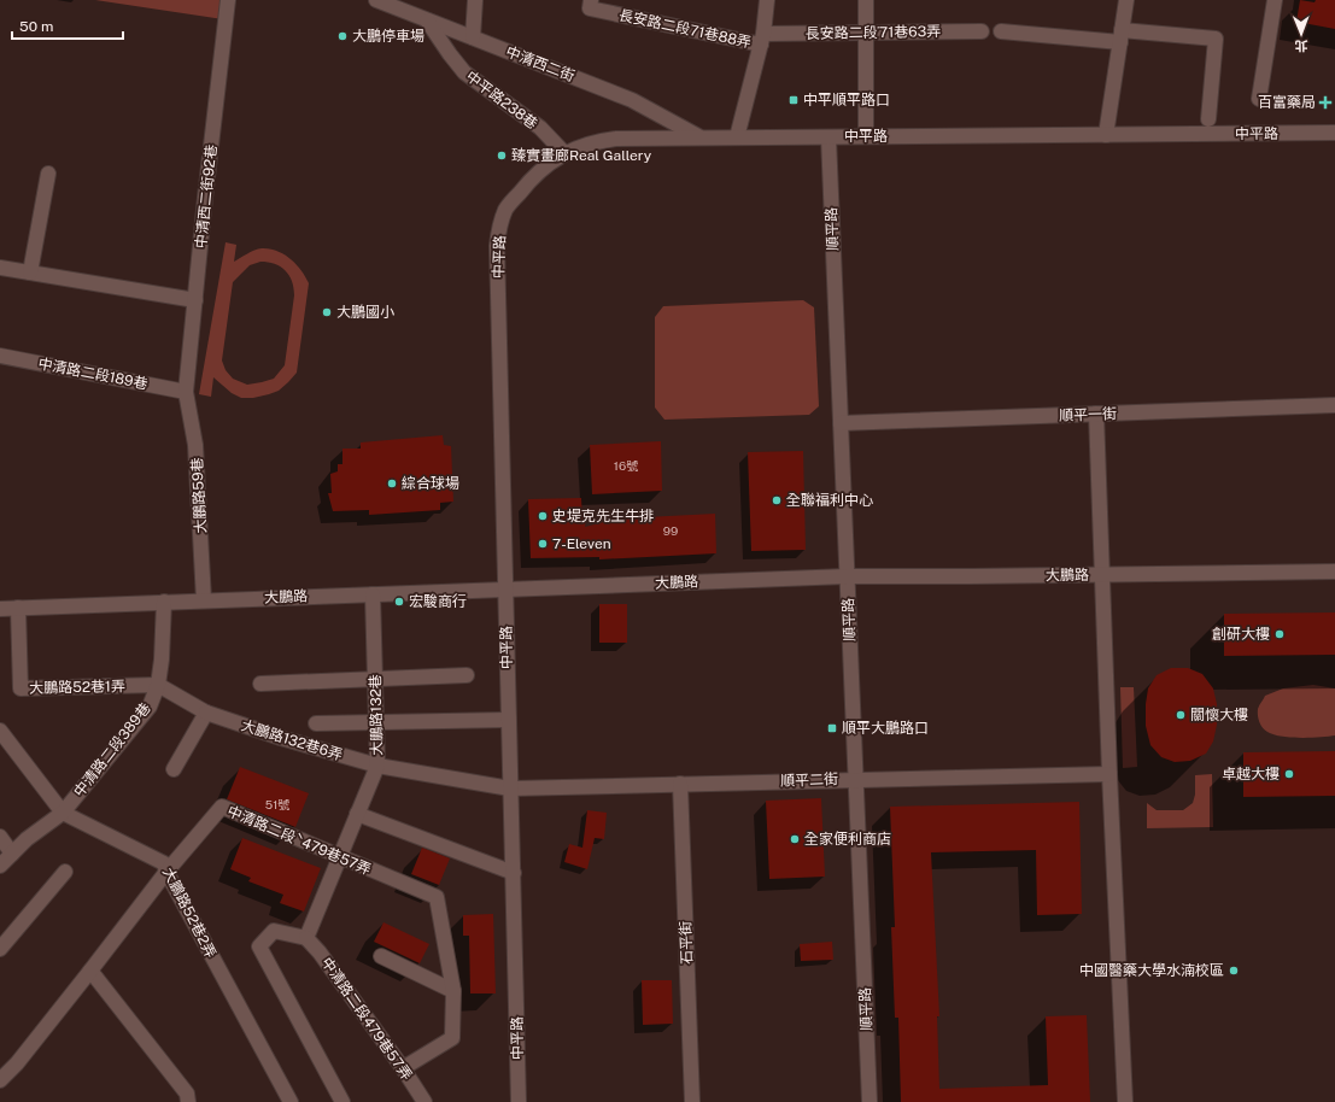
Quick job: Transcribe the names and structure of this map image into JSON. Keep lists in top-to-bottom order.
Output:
{
  "streets": {
    "street": [
      "長安路二段71巷88弄",
      "長安路二段˙71巷63弄",
      "中清西二街",
      "中平路238巷",
      "中平路",
      "中清西二街92巷",
      "順平路",
      "中清路二段189巷",
      "順平一街",
      "大鵬路59巷",
      "大鵬路",
      "大鵬路52巷1弄",
      "大鵬路132巷",
      "大鵬路132巷6弄",
      "中清路二段389巷",
      "順平二街",
      "中清路二段ˋ479巷57弄",
      "大鵬路52巷2弄",
      "石平街",
      "中清路二段479巷57弄"
    ]
  },
  "crossings": [
    ["長安路二段71巷88弄", "長安路二段˙71巷63弄"],
    ["中清西二街", "中平路238巷"],
    ["中清西二街", "中平路"],
    ["中平路238巷", "中平路"],
    ["中平路", "順平路"],
    ["中平路", "大鵬路"],
    ["中平路", "大鵬路132巷6弄"],
    ["中平路", "順平二街"],
    ["中清西二街92巷", "中清路二段189巷"],
    ["中清西二街92巷", "大鵬路59巷"],
    ["順平路", "順平一街"],
    ["順平路", "大鵬路"],
    ["順平路", "順平二街"],
    ["中清路二段189巷", "大鵬路59巷"],
    ["大鵬路59巷", "大鵬路"],
    ["大鵬路", "大鵬路52巷1弄"],
    ["大鵬路", "大鵬路132巷"],
    ["大鵬路", "中清路二段389巷"],
    ["大鵬路52巷1弄", "中清路二段389巷"],
    ["大鵬路132巷", "大鵬路132巷6弄"],
    ["大鵬路132巷", "中清路二段ˋ479巷57弄"],
    ["大鵬路132巷", "中清路二段479巷57弄"],
    ["大鵬路132巷6弄", "順平二街"],
    ["中清路二段389巷", "大鵬路52巷2弄"],
    ["順平二街", "石平街"],
    ["中清路二段ˋ479巷57弄", "大鵬路52巷2弄"],
    ["中清路二段ˋ479巷57弄", "中清路二段479巷57弄"]
  ],
  "places": {
    "other": [
      "大鵬停車場",
      "臻實畫廊Real Gallery",
      "大鵬國小",
      "綜合球場",
      "全聯福利中心",
      "史堤克先生牛排",
      "7-Eleven",
      "宏駿商行",
      "創研大樓",
      "關懷大樓",
      "卓越大樓",
      "全家便利商店",
      "中國醫藥大學水湳校區"
    ],
    "transit": ["中平順平路口", "順平大鵬路口"],
    "health": ["百富藥局"]
  },
  "house_numbers": ["16號", "99", "51號"],
  "scale_bar": "50 m",
  "north": "bottom"
}
